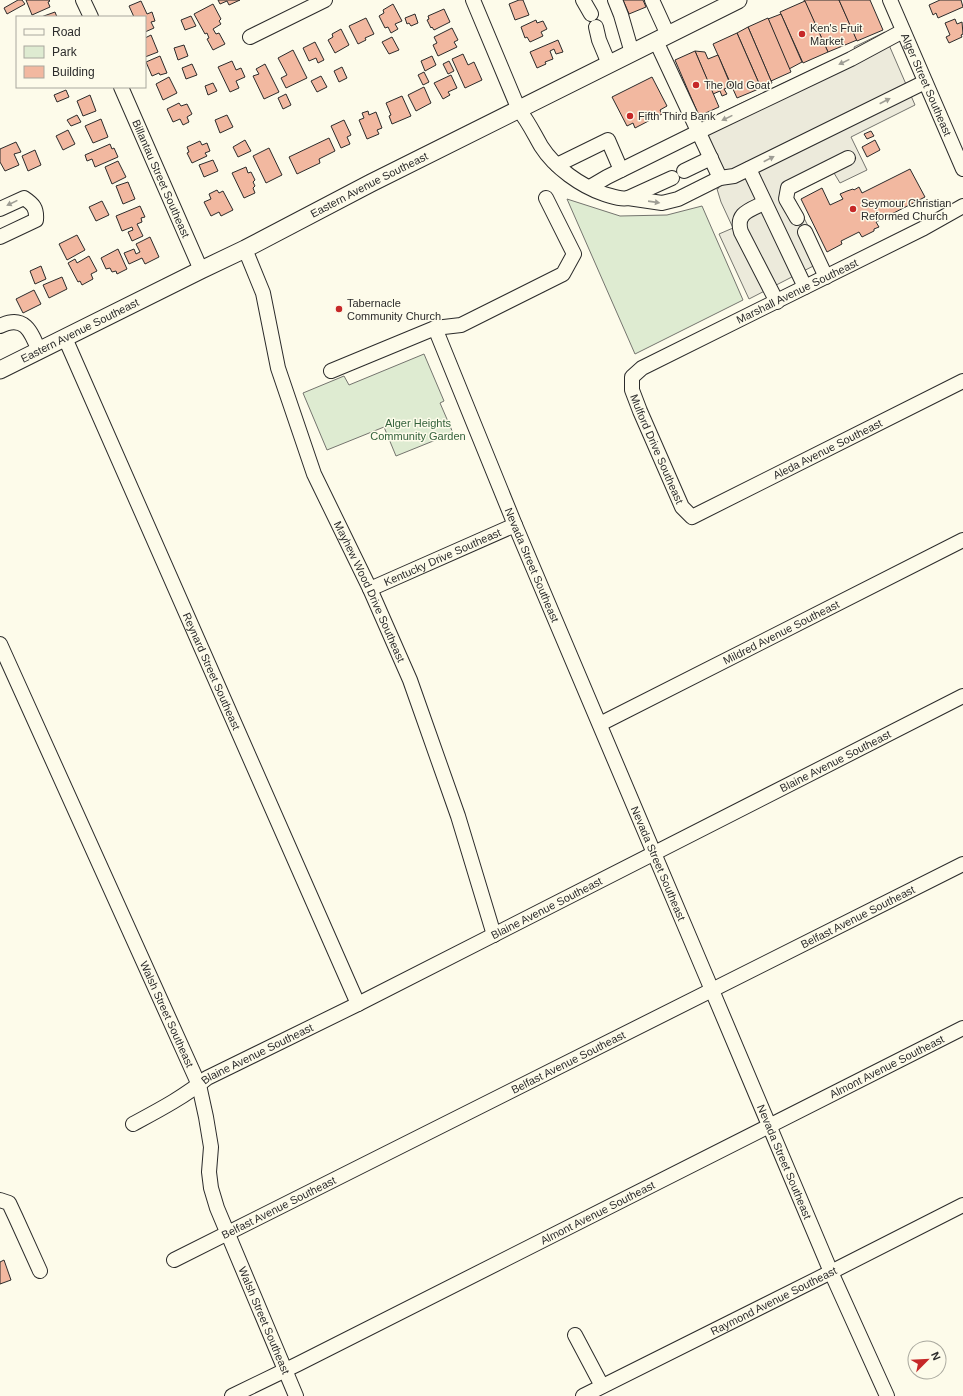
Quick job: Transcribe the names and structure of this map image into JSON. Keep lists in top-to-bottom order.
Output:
{
  "streets": {
    "main road": ["Eastern Avenue Southeast"],
    "street": [
      "Alger Street Southeast",
      "Billantau Street Southeast",
      "Marshall Avenue Southeast",
      "Mulford Drive Southeast",
      "Aleda Avenue Southeast",
      "Kentucky Drive Southeast",
      "Nevada Street Southeast",
      "Mayhew Wood Drive Southeast",
      "Mildred Avenue Southeast",
      "Reynard Street Southeast",
      "Blaine Avenue Southeast",
      "Belfast Avenue Southeast",
      "Walsh Street Southeast",
      "Almont Avenue Southeast",
      "Raymond Avenue Southeast"
    ]
  },
  "crossings": [
    ["Billantau Street Southeast", "Eastern Avenue Southeast"],
    ["Eastern Avenue Southeast", "Mayhew Wood Drive Southeast"],
    ["Eastern Avenue Southeast", "Reynard Street Southeast"],
    ["Marshall Avenue Southeast", "Mulford Drive Southeast"],
    ["Mulford Drive Southeast", "Aleda Avenue Southeast"],
    ["Kentucky Drive Southeast", "Nevada Street Southeast"],
    ["Kentucky Drive Southeast", "Mayhew Wood Drive Southeast"],
    ["Nevada Street Southeast", "Mildred Avenue Southeast"],
    ["Nevada Street Southeast", "Blaine Avenue Southeast"],
    ["Nevada Street Southeast", "Belfast Avenue Southeast"],
    ["Nevada Street Southeast", "Almont Avenue Southeast"],
    ["Nevada Street Southeast", "Raymond Avenue Southeast"],
    ["Mayhew Wood Drive Southeast", "Blaine Avenue Southeast"],
    ["Reynard Street Southeast", "Blaine Avenue Southeast"],
    ["Blaine Avenue Southeast", "Walsh Street Southeast"],
    ["Belfast Avenue Southeast", "Walsh Street Southeast"],
    ["Walsh Street Southeast", "Almont Avenue Southeast"]
  ],
  "parks": ["Alger Heights Community Garden"],
  "places": [
    "Ken's Fruit Market",
    "The Old Goat",
    "Fifth Third Bank",
    "Seymour Christian Reformed Church",
    "Tabernacle Community Church"
  ],
  "legend": ["Road", "Park", "Building"],
  "north": "top right"
}
